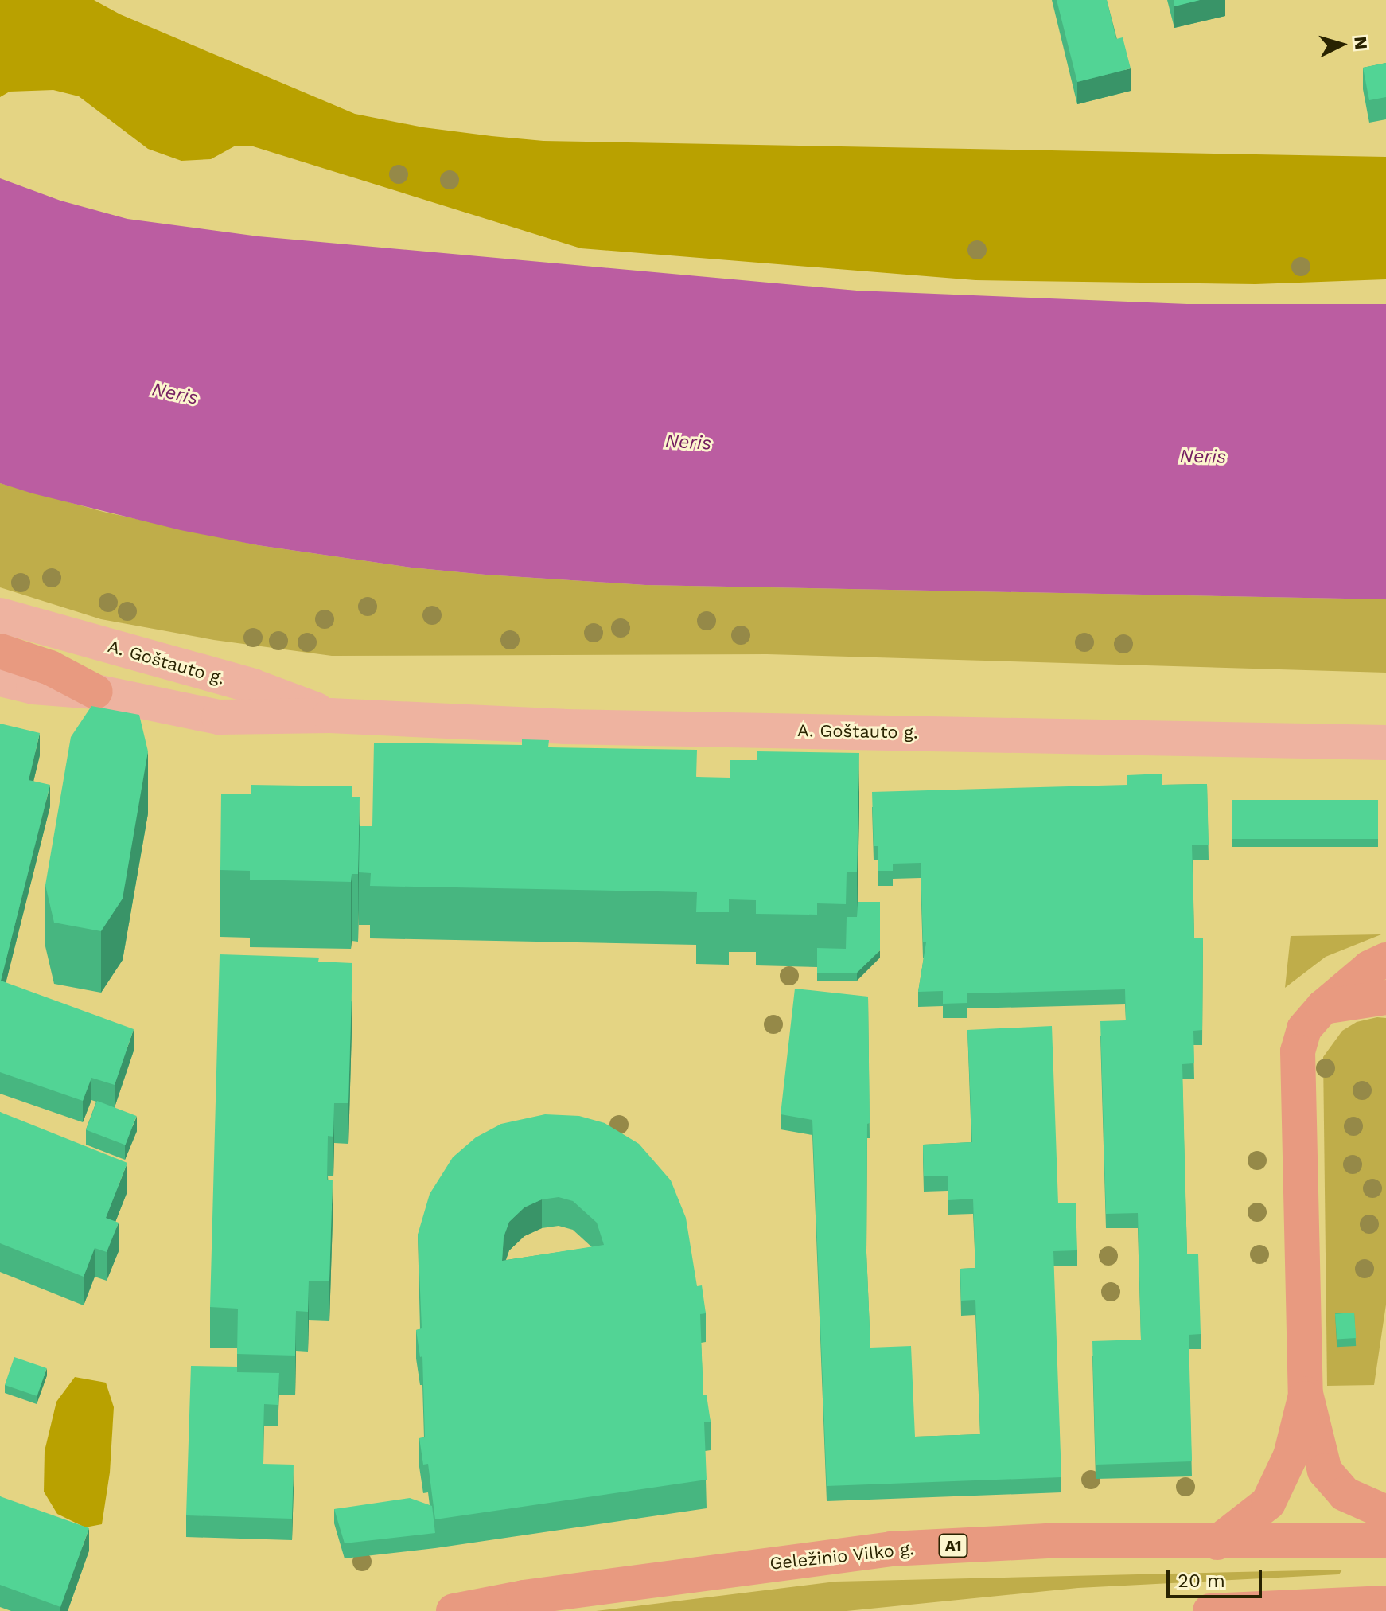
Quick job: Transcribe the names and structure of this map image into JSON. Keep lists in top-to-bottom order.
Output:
{
  "streets": {
    "highway": ["A1", "Geležinio Vilko g."],
    "main road": ["A. Goštauto g."]
  },
  "water": ["Neris"],
  "scale_bar": "20 m",
  "north": "right"
}
